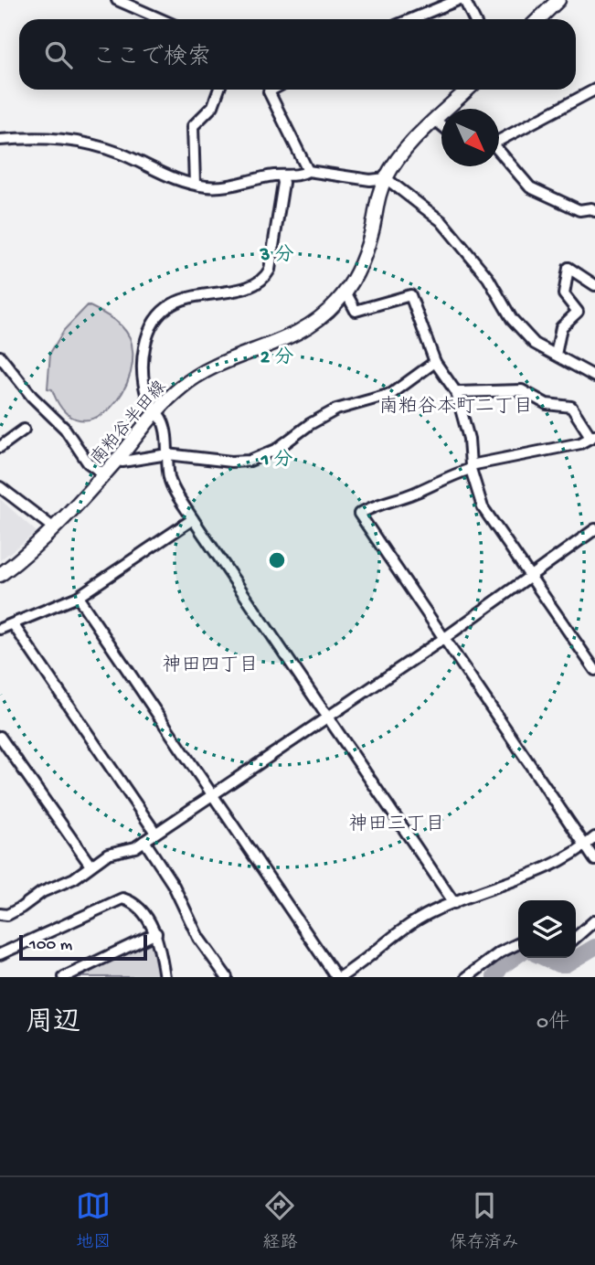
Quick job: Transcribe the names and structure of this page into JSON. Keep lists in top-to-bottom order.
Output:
{
  "streets": {
    "main road": ["南粕谷半田線"]
  },
  "districts": ["南粕谷本町二丁目", "神田四丁目", "神田三丁目"],
  "scale_bar": "100 m",
  "north": "bottom right",
  "page": {
    "search": "ここで検索",
    "scale": "100 m",
    "heading": ["周辺", "0件"],
    "nav": ["地図", "経路", "保存済み"]
  },
  "rings": ["3 分", "2 分", "1 分"]
}
